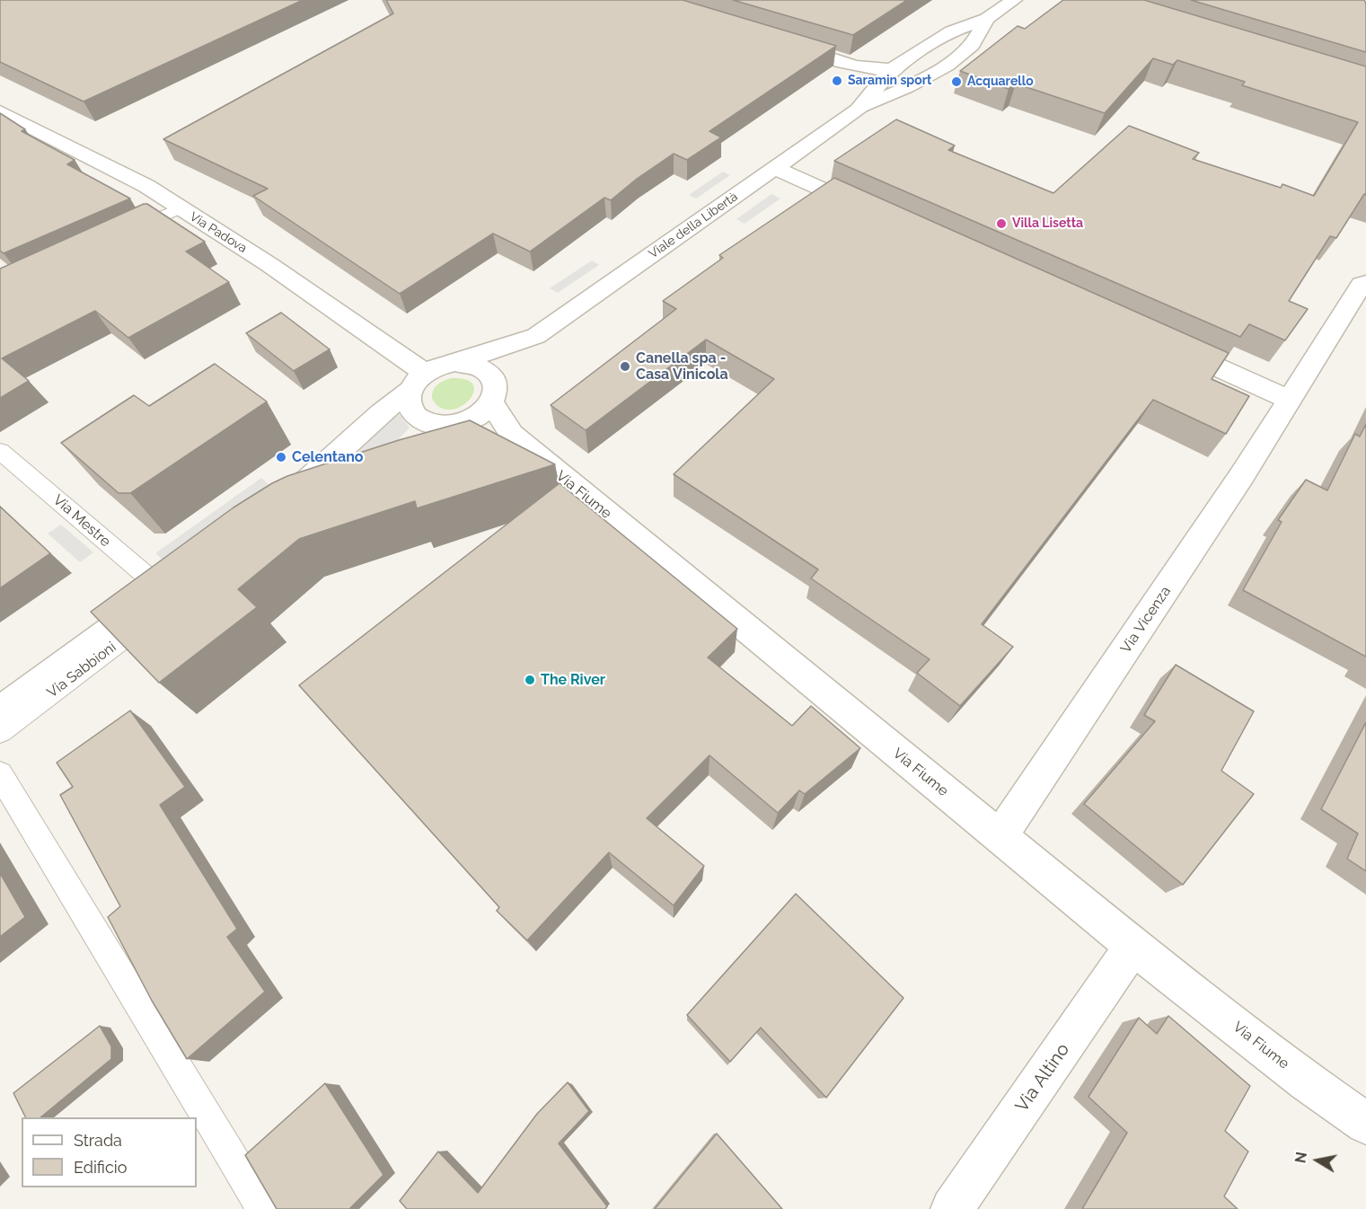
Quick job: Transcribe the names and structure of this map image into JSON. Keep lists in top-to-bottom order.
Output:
{
  "streets": {
    "street": [
      "Viale della Libertà",
      "Via Padova",
      "Via Fiume",
      "Via Vicenza",
      "Via Sabbioni",
      "Via Altino"
    ],
    "lane": ["Via Mestre"]
  },
  "crossings": [
    ["Viale della Libertà", "Via Padova"],
    ["Viale della Libertà", "Via Fiume"],
    ["Via Padova", "Via Fiume"],
    ["Via Fiume", "Via Vicenza"],
    ["Via Fiume", "Via Altino"],
    ["Via Mestre", "Via Sabbioni"]
  ],
  "places": [
    "Saramin sport",
    "Acquarello",
    "Villa Lisetta",
    "Canella spa - Casa Vinicola",
    "Celentano",
    "The River"
  ],
  "legend": ["Strada", "Edificio"],
  "north": "left"
}
